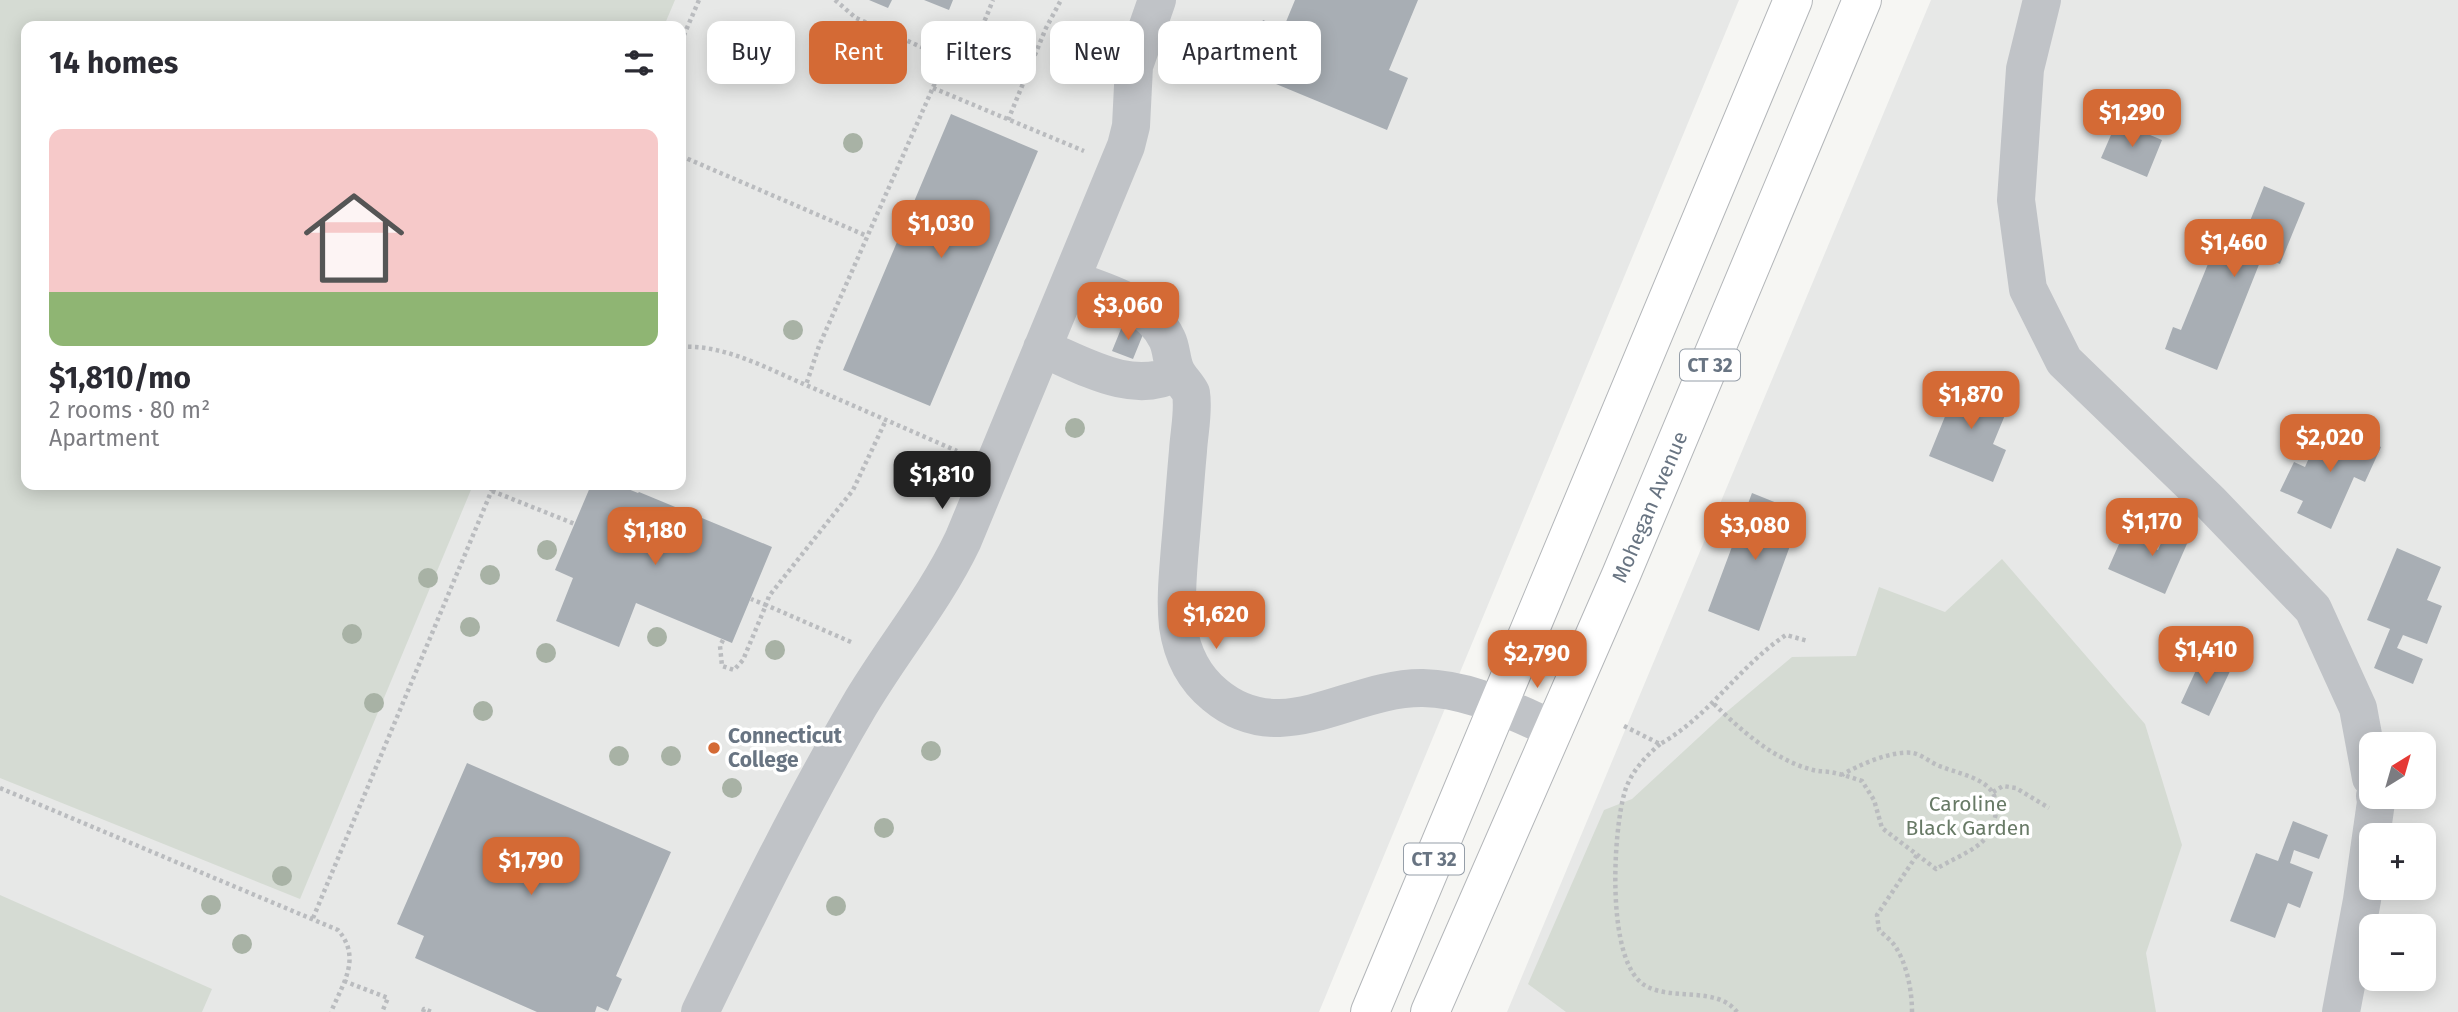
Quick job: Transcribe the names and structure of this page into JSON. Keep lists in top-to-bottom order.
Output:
{
  "streets": {
    "highway": ["CT 32", "Mohegan Avenue"]
  },
  "parks": ["Caroline Black Garden"],
  "places": ["Connecticut College"],
  "north": "top right",
  "page": {
    "chip": [
      "Buy",
      "Rent",
      "Filters",
      "New",
      "Apartment"
    ],
    "heading": "14 homes",
    "price": [
      "$1,290",
      "$1,030",
      "$1,460",
      "$3,060",
      "$1,870",
      "$2,020",
      "$1,810",
      "$1,170",
      "$3,080",
      "$1,180",
      "$1,620",
      "$1,410",
      "$2,790",
      "$1,790"
    ],
    "list": [
      {
        "name": "$1,810/mo",
        "note": "2 rooms · 80 m² · Apartment"
      }
    ],
    "map_buttons": ["+", "−"]
  }
}
